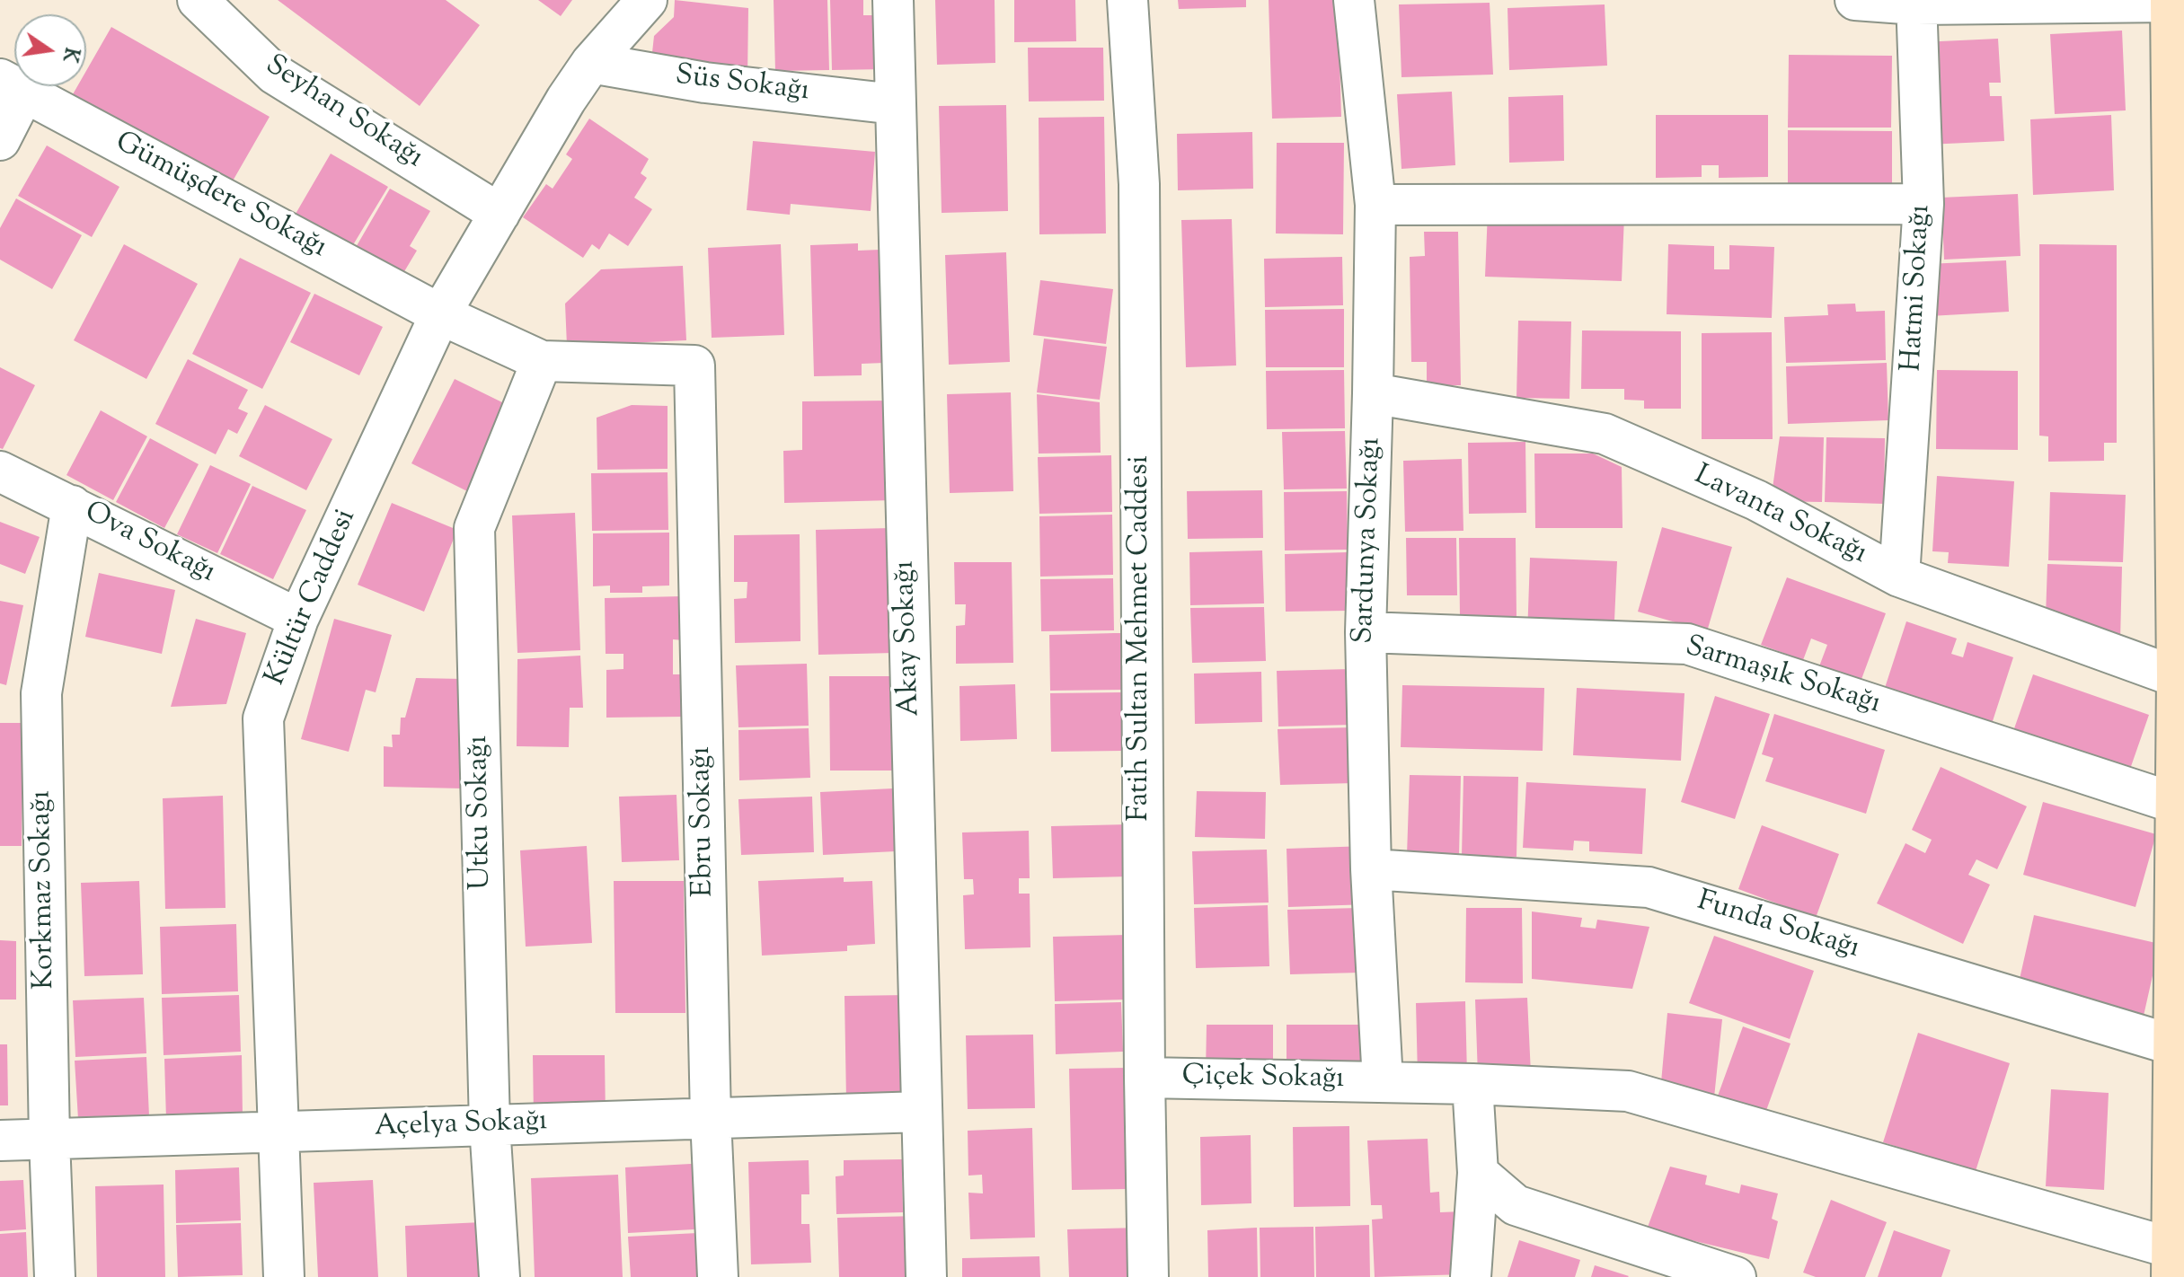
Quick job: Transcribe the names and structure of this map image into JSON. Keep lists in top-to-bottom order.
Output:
{
  "streets": {
    "street": [
      "Süs Sokağı",
      "Seyhan Sokağı",
      "Gümüşdere Sokağı",
      "Hatmi Sokağı",
      "Lavanta Sokağı",
      "Sardunya Sokağı",
      "Ova Sokağı",
      "Kültür Caddesi",
      "Akay Sokağı",
      "Fatih Sultan Mehmet Caddesi",
      "Sarmaşık Sokağı",
      "Utku Sokağı",
      "Ebru Sokağı",
      "Korkmaz Sokağı",
      "Funda Sokağı",
      "Çiçek Sokağı",
      "Açelya Sokağı"
    ]
  },
  "crossings": [
    ["Süs Sokağı", "Kültür Caddesi"],
    ["Süs Sokağı", "Akay Sokağı"],
    ["Seyhan Sokağı", "Kültür Caddesi"],
    ["Gümüşdere Sokağı", "Kültür Caddesi"],
    ["Gümüşdere Sokağı", "Utku Sokağı"],
    ["Gümüşdere Sokağı", "Ebru Sokağı"],
    ["Hatmi Sokağı", "Lavanta Sokağı"],
    ["Lavanta Sokağı", "Sardunya Sokağı"],
    ["Sardunya Sokağı", "Sarmaşık Sokağı"],
    ["Sardunya Sokağı", "Funda Sokağı"],
    ["Sardunya Sokağı", "Çiçek Sokağı"],
    ["Ova Sokağı", "Kültür Caddesi"],
    ["Ova Sokağı", "Korkmaz Sokağı"],
    ["Kültür Caddesi", "Açelya Sokağı"],
    ["Akay Sokağı", "Açelya Sokağı"],
    ["Fatih Sultan Mehmet Caddesi", "Çiçek Sokağı"],
    ["Utku Sokağı", "Ebru Sokağı"],
    ["Utku Sokağı", "Açelya Sokağı"],
    ["Ebru Sokağı", "Açelya Sokağı"],
    ["Korkmaz Sokağı", "Açelya Sokağı"]
  ],
  "north": "right"
}
